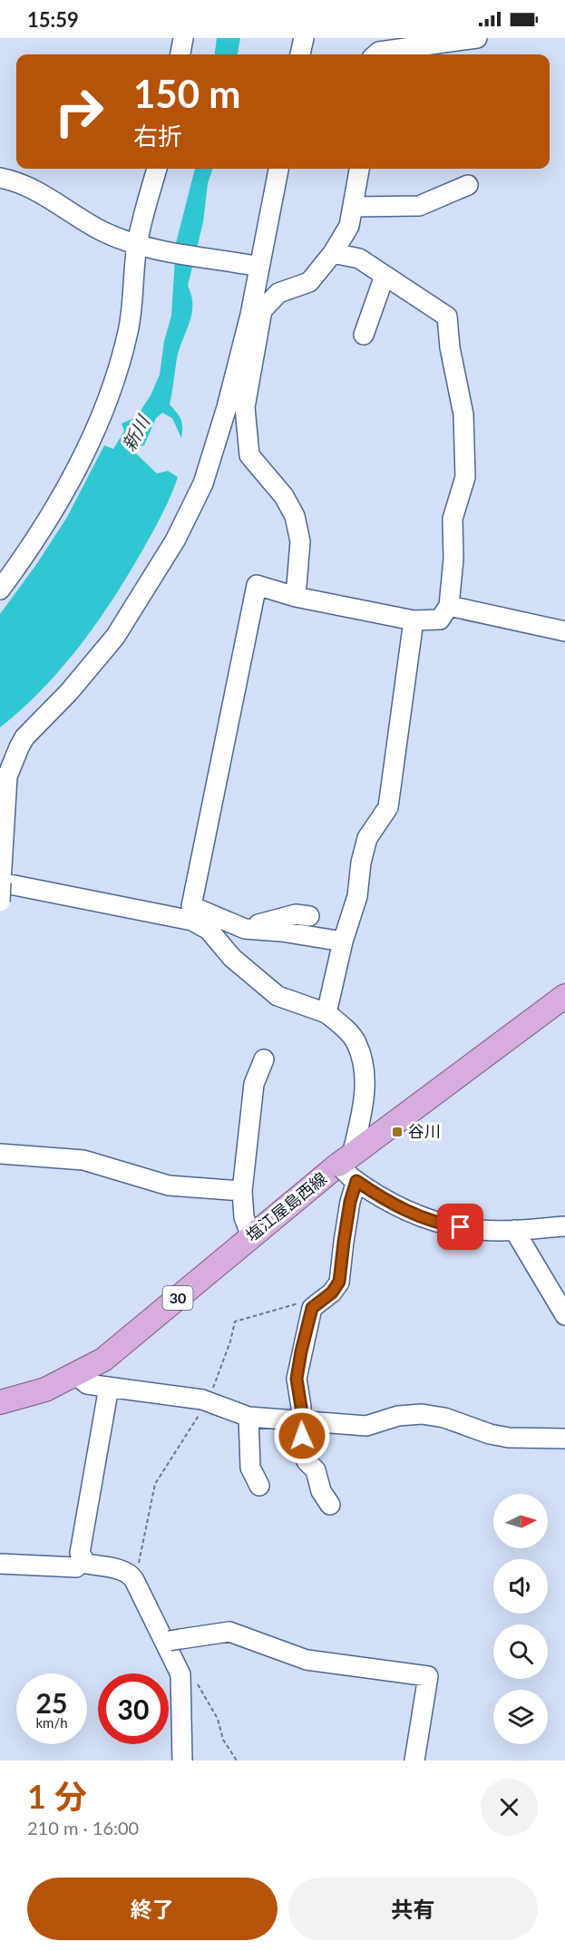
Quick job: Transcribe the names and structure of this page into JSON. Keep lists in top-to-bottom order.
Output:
{
  "streets": {
    "main road": ["塩江屋島西線", "30"]
  },
  "water": ["新川"],
  "places": {
    "transit": ["谷川"]
  },
  "north": "right",
  "page": {
    "status": "15:59",
    "turn": ["150 m", "右折"],
    "speed": "25 km/h",
    "limit": "30",
    "heading": ["1 分", "210 m · 16:00"],
    "buttons": ["終了", "共有"]
  }
}
